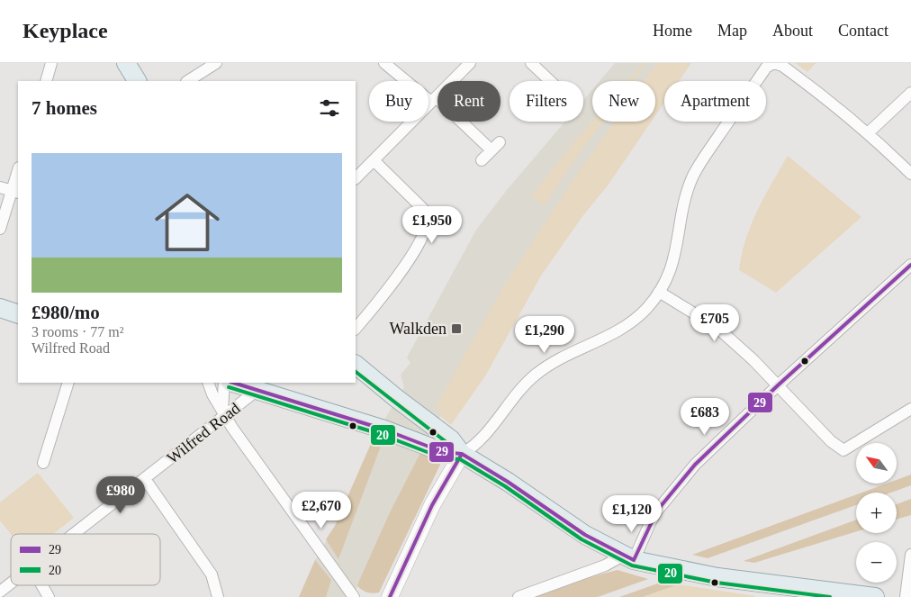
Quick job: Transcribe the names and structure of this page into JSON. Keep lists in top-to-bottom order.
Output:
{
  "streets": {
    "street": ["Wilfred Road"]
  },
  "places": {
    "transit": ["Walkden"]
  },
  "lines": ["transit line 29", "transit line 20"],
  "legend": ["29", "20"],
  "north": "top left",
  "page": {
    "header": "Keyplace",
    "nav": [
      "Home",
      "Map",
      "About",
      "Contact"
    ],
    "chip": [
      "Buy",
      "Rent",
      "Filters",
      "New",
      "Apartment"
    ],
    "heading": "7 homes",
    "list": [
      {
        "name": "£980/mo",
        "note": "3 rooms · 77 m² · Wilfred Road"
      }
    ],
    "price": [
      "£1,950",
      "£705",
      "£1,290",
      "£683",
      "£980",
      "£2,670",
      "£1,120"
    ],
    "map_buttons": ["+", "−"]
  }
}
